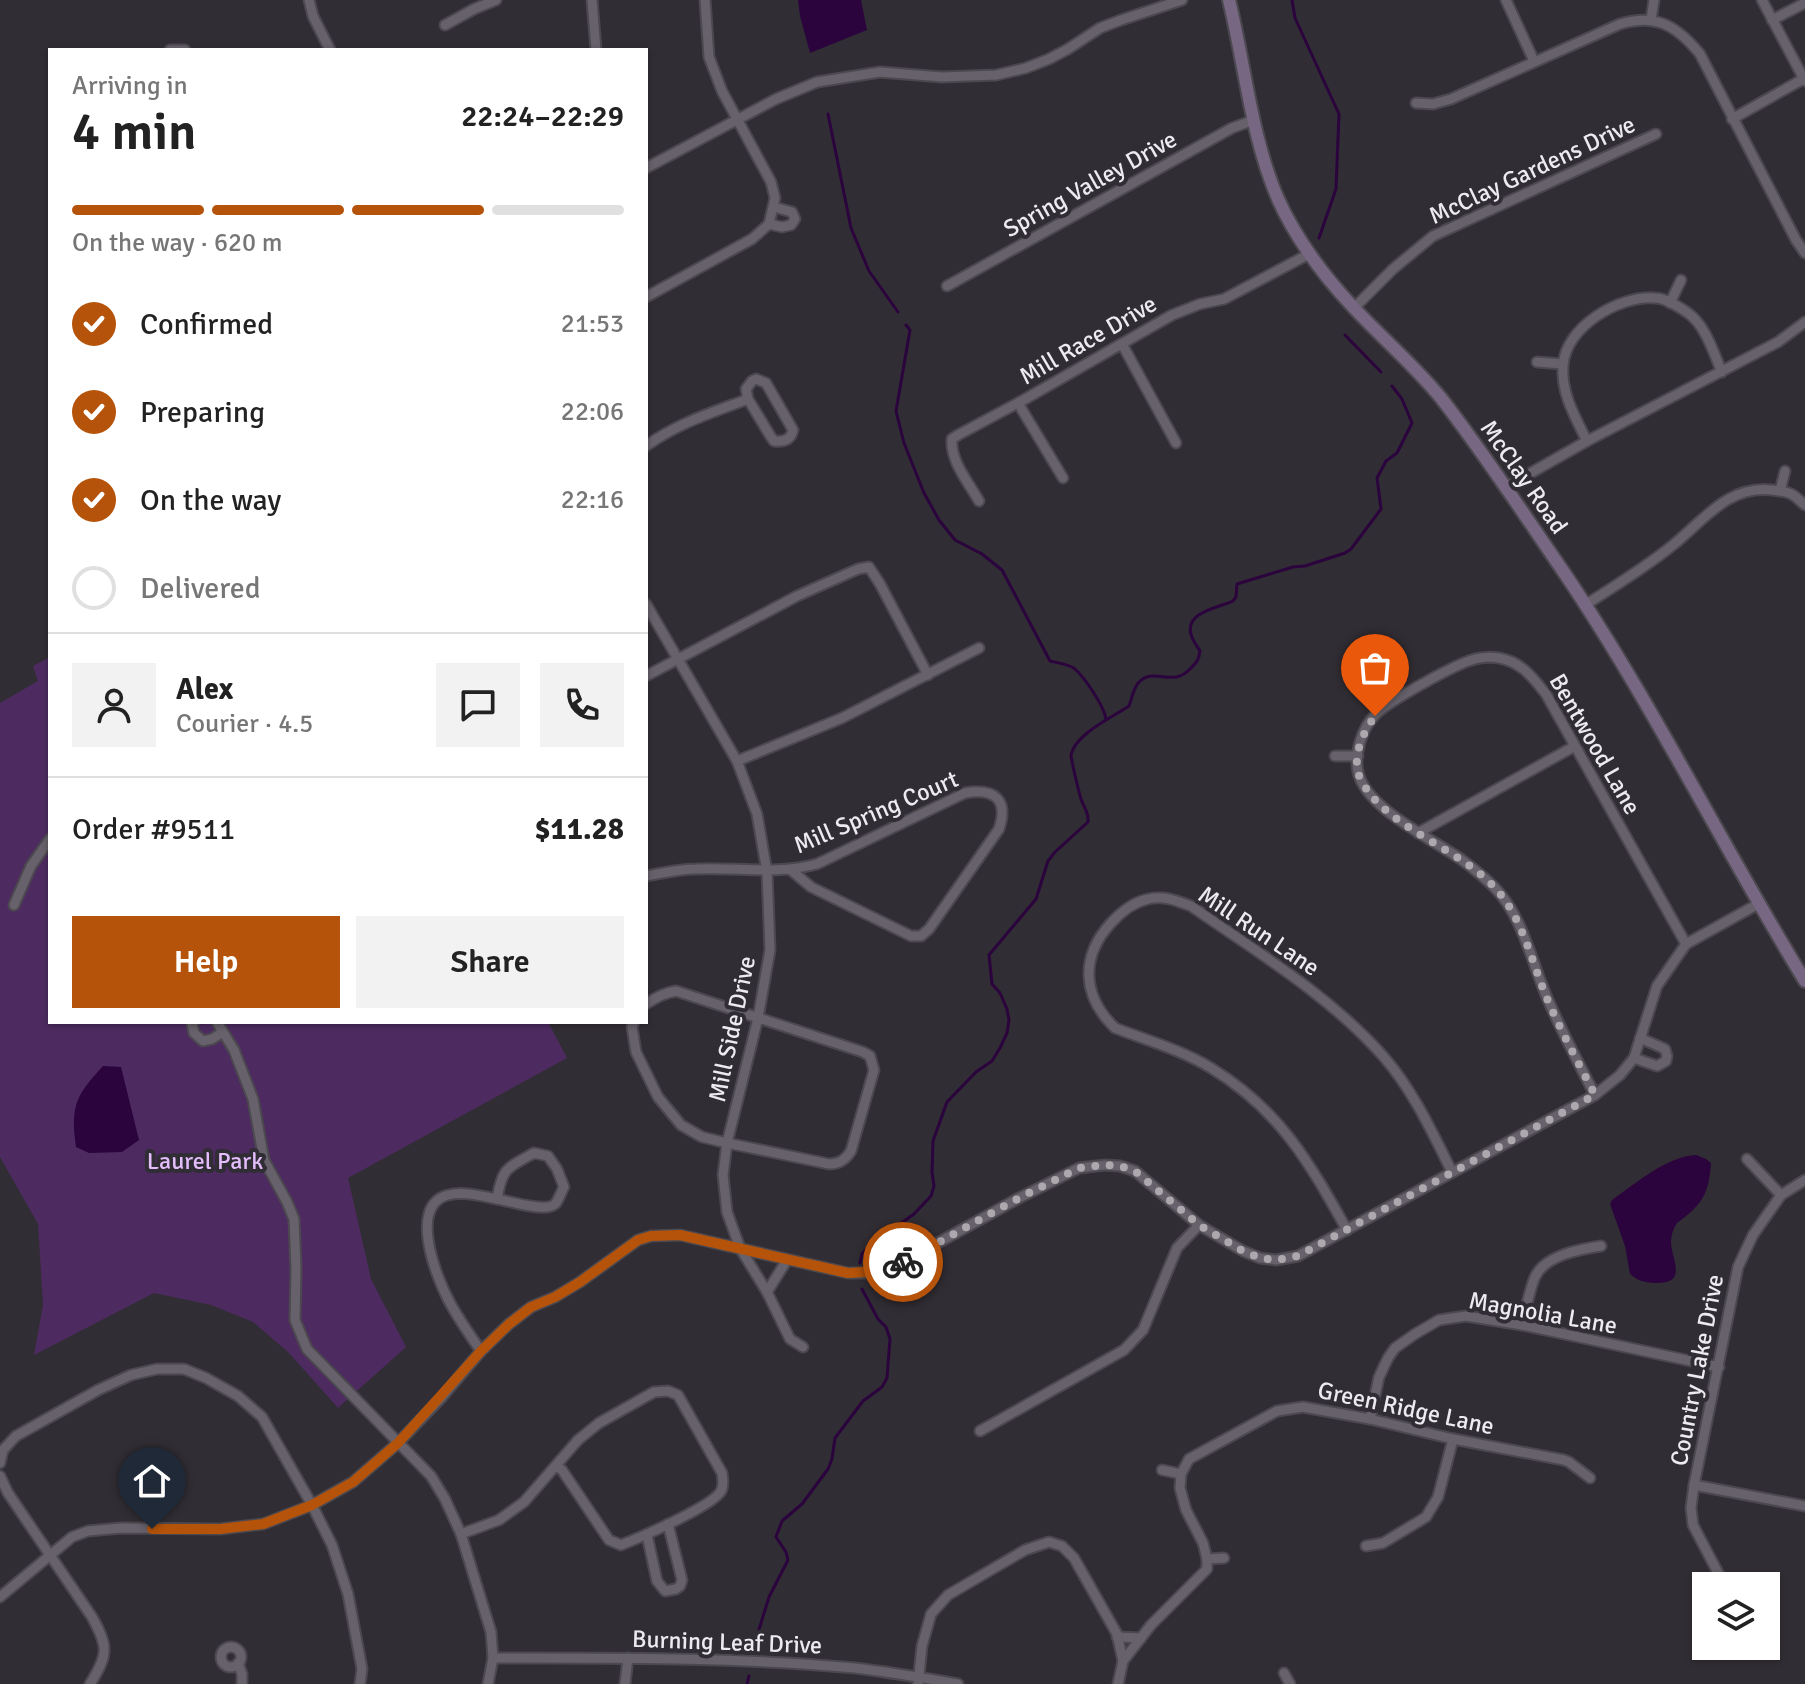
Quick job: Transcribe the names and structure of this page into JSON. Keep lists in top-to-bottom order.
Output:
{
  "streets": {
    "main road": ["McClay Road"],
    "street": [
      "McClay Gardens Drive",
      "Spring Valley Drive",
      "Mill Race Drive",
      "Bentwood Lane",
      "Mill Spring Court",
      "Mill Run Lane",
      "Mill Side Drive",
      "Magnolia Lane",
      "Country Lake Drive",
      "Green Ridge Lane",
      "Burning Leaf Drive"
    ]
  },
  "crossings": [
    ["McClay Gardens Drive", "McClay Road"],
    ["Spring Valley Drive", "McClay Road"],
    ["Mill Race Drive", "McClay Road"],
    ["Mill Spring Court", "Mill Side Drive"],
    ["Magnolia Lane", "Country Lake Drive"],
    ["Magnolia Lane", "Green Ridge Lane"]
  ],
  "parks": ["Laurel Park"],
  "page": {
    "heading": ["4 min", "Arriving in", "22:24–22:29"],
    "panel": [
      "Alex",
      "Courier · 4.5",
      "Order #9511",
      "$11.28"
    ],
    "bar": "On the way · 620 m",
    "list": [
      ["Confirmed", "21:53"],
      ["Preparing", "22:06"],
      ["On the way", "22:16"],
      "Delivered"
    ],
    "buttons": ["Help", "Share"]
  }
}
